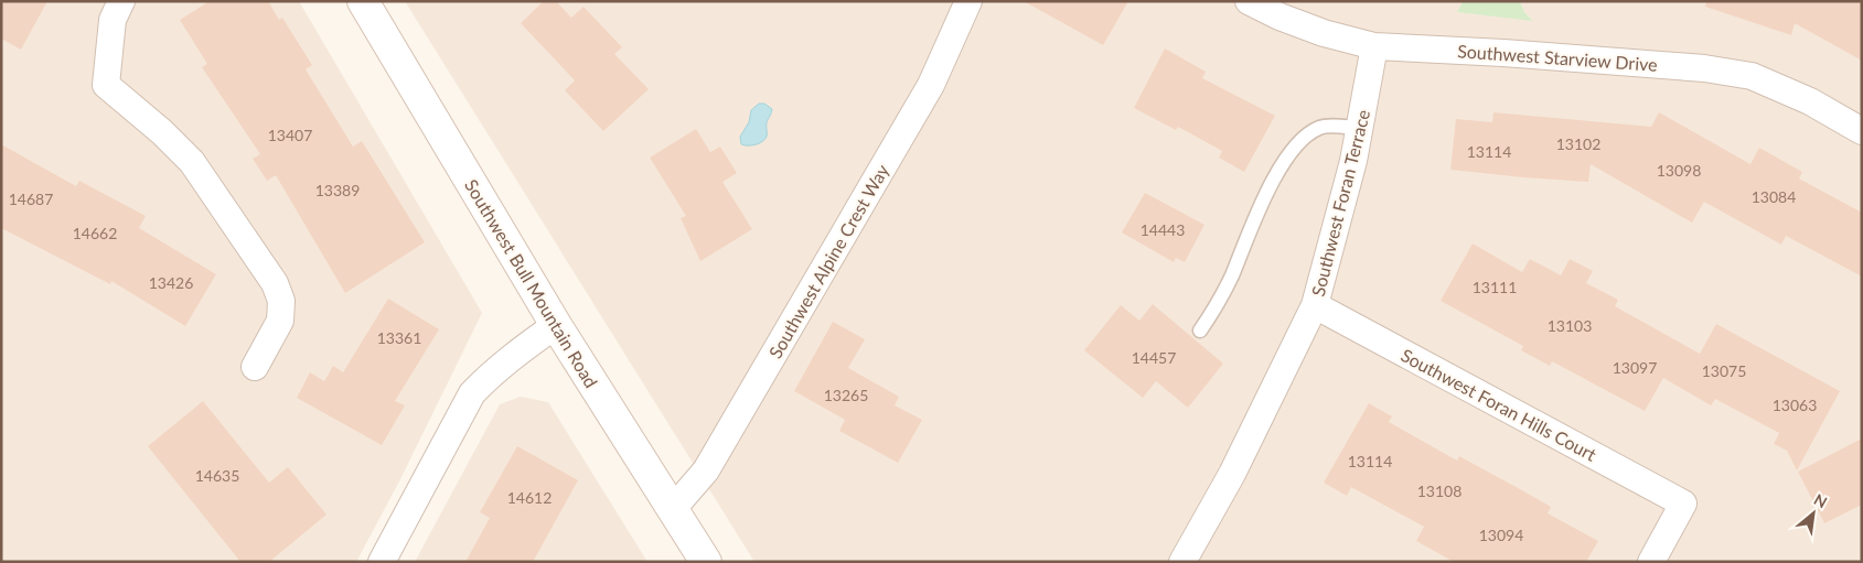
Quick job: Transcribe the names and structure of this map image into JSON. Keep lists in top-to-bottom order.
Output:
{
  "streets": {
    "main road": ["Southwest Bull Mountain Road"],
    "street": [
      "Southwest Starview Drive",
      "Southwest Foran Terrace",
      "Southwest Alpine Crest Way",
      "Southwest Foran Hills Court"
    ]
  },
  "crossings": [
    ["Southwest Starview Drive", "Southwest Foran Terrace"],
    ["Southwest Foran Terrace", "Southwest Foran Hills Court"],
    ["Southwest Alpine Crest Way", "Southwest Bull Mountain Road"]
  ],
  "house_numbers": [
    "13407",
    "13102",
    "13114",
    "13098",
    "13389",
    "13084",
    "14687",
    "14443",
    "14662",
    "13426",
    "13111",
    "13103",
    "13361",
    "14457",
    "13097",
    "13075",
    "13265",
    "13063",
    "13114",
    "14635",
    "13108",
    "14612",
    "13094"
  ],
  "north": "top right"
}
